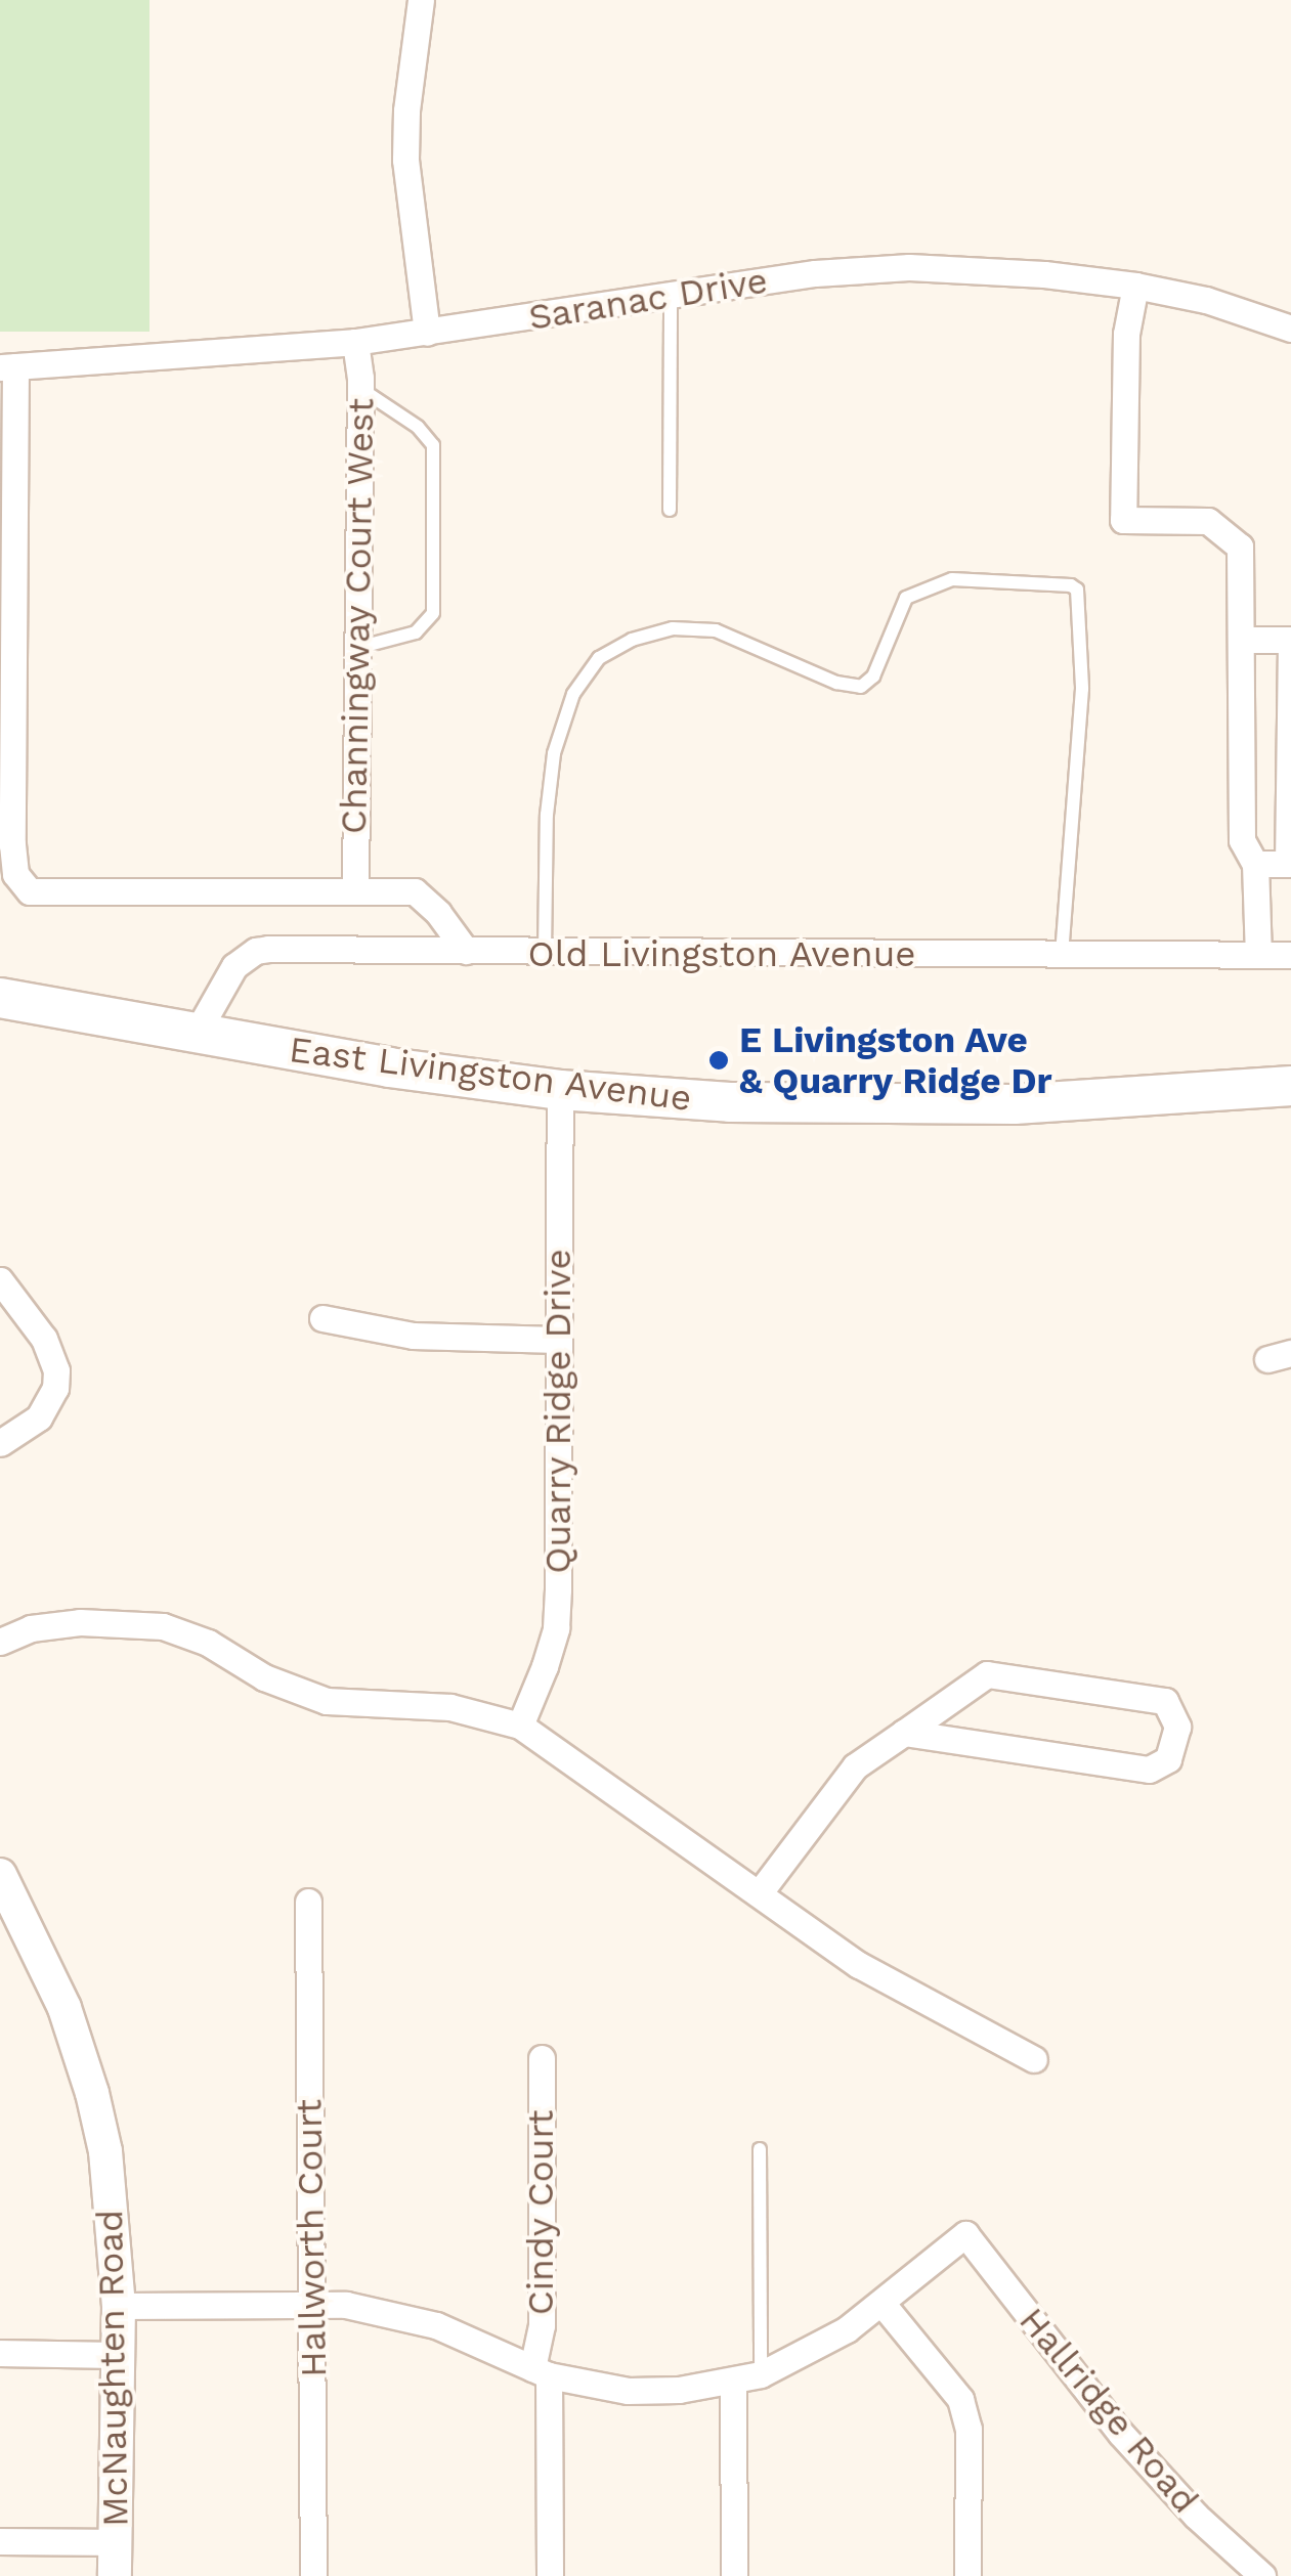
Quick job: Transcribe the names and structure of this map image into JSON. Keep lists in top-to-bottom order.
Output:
{
  "streets": {
    "main road": ["East Livingston Avenue"],
    "street": [
      "Saranac Drive",
      "Channingway Court West",
      "Old Livingston Avenue",
      "Quarry Ridge Drive",
      "Cindy Court",
      "Hallworth Court",
      "McNaughten Road",
      "Hallridge Road"
    ]
  },
  "crossings": [
    ["Saranac Drive", "Channingway Court West"],
    ["Old Livingston Avenue", "East Livingston Avenue"],
    ["East Livingston Avenue", "Quarry Ridge Drive"]
  ],
  "places": ["E Livingston Ave & Quarry Ridge Dr"]
}
